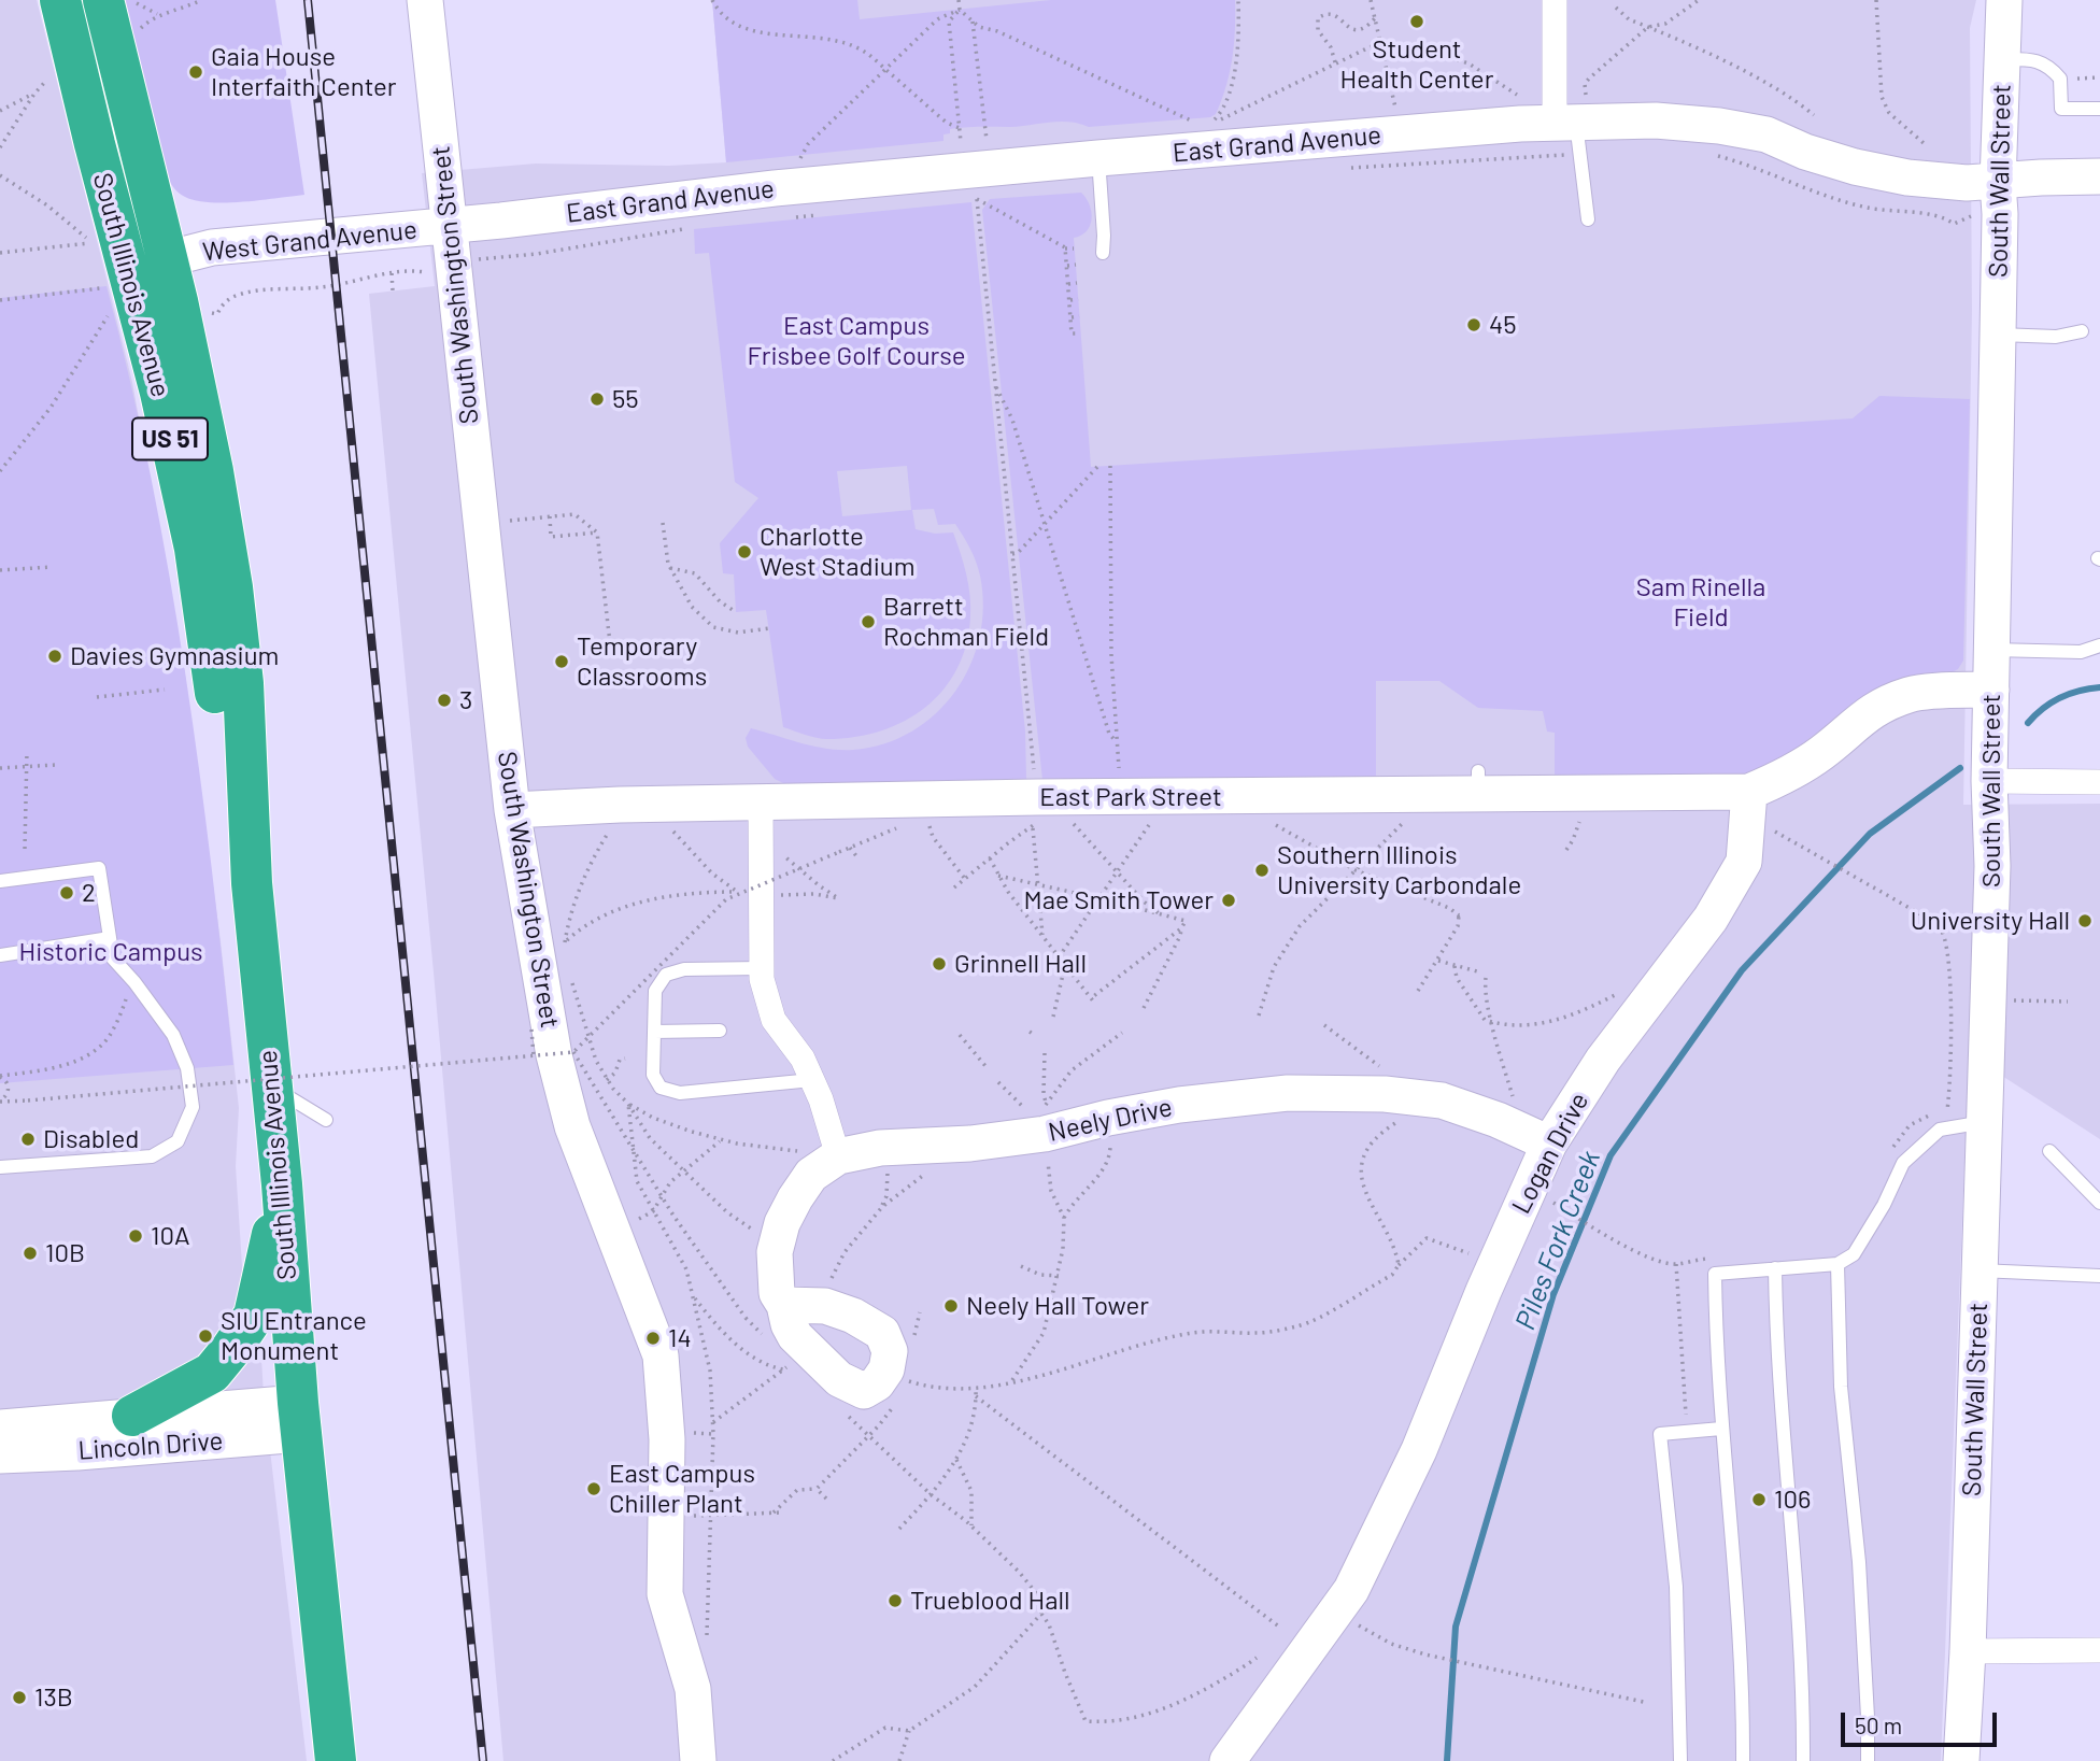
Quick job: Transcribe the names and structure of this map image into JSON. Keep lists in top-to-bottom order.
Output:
{
  "streets": {
    "highway": ["South Illinois Avenue", "US 51"],
    "street": [
      "East Grand Avenue",
      "South Wall Street",
      "West Grand Avenue",
      "South Washington Street",
      "East Park Street",
      "Neely Drive",
      "Logan Drive",
      "Lincoln Drive"
    ]
  },
  "crossings": [
    ["East Grand Avenue", "South Wall Street"],
    ["East Grand Avenue", "West Grand Avenue"],
    ["East Grand Avenue", "South Washington Street"],
    ["West Grand Avenue", "South Illinois Avenue"],
    ["West Grand Avenue", "South Washington Street"],
    ["South Illinois Avenue", "Lincoln Drive"],
    ["South Washington Street", "East Park Street"],
    ["East Park Street", "Logan Drive"],
    ["Neely Drive", "Logan Drive"]
  ],
  "water": ["Piles Fork Creek"],
  "parks": ["East Campus Frisbee Golf Course", "Sam Rinella Field", "Historic Campus"],
  "places": [
    "Student Health Center",
    "Gaia House Interfaith Center",
    "45",
    "55",
    "Charlotte West Stadium",
    "Barrett Rochman Field",
    "Davies Gymnasium",
    "Temporary Classrooms",
    "3",
    "Southern Illinois University Carbondale",
    "2",
    "Mae Smith Tower",
    "University Hall",
    "Grinnell Hall",
    "Disabled",
    "10A",
    "10B",
    "Neely Hall Tower",
    "SIU Entrance Monument",
    "14",
    "East Campus Chiller Plant",
    "106",
    "Trueblood Hall",
    "13B"
  ],
  "scale_bar": "50 m"
}
